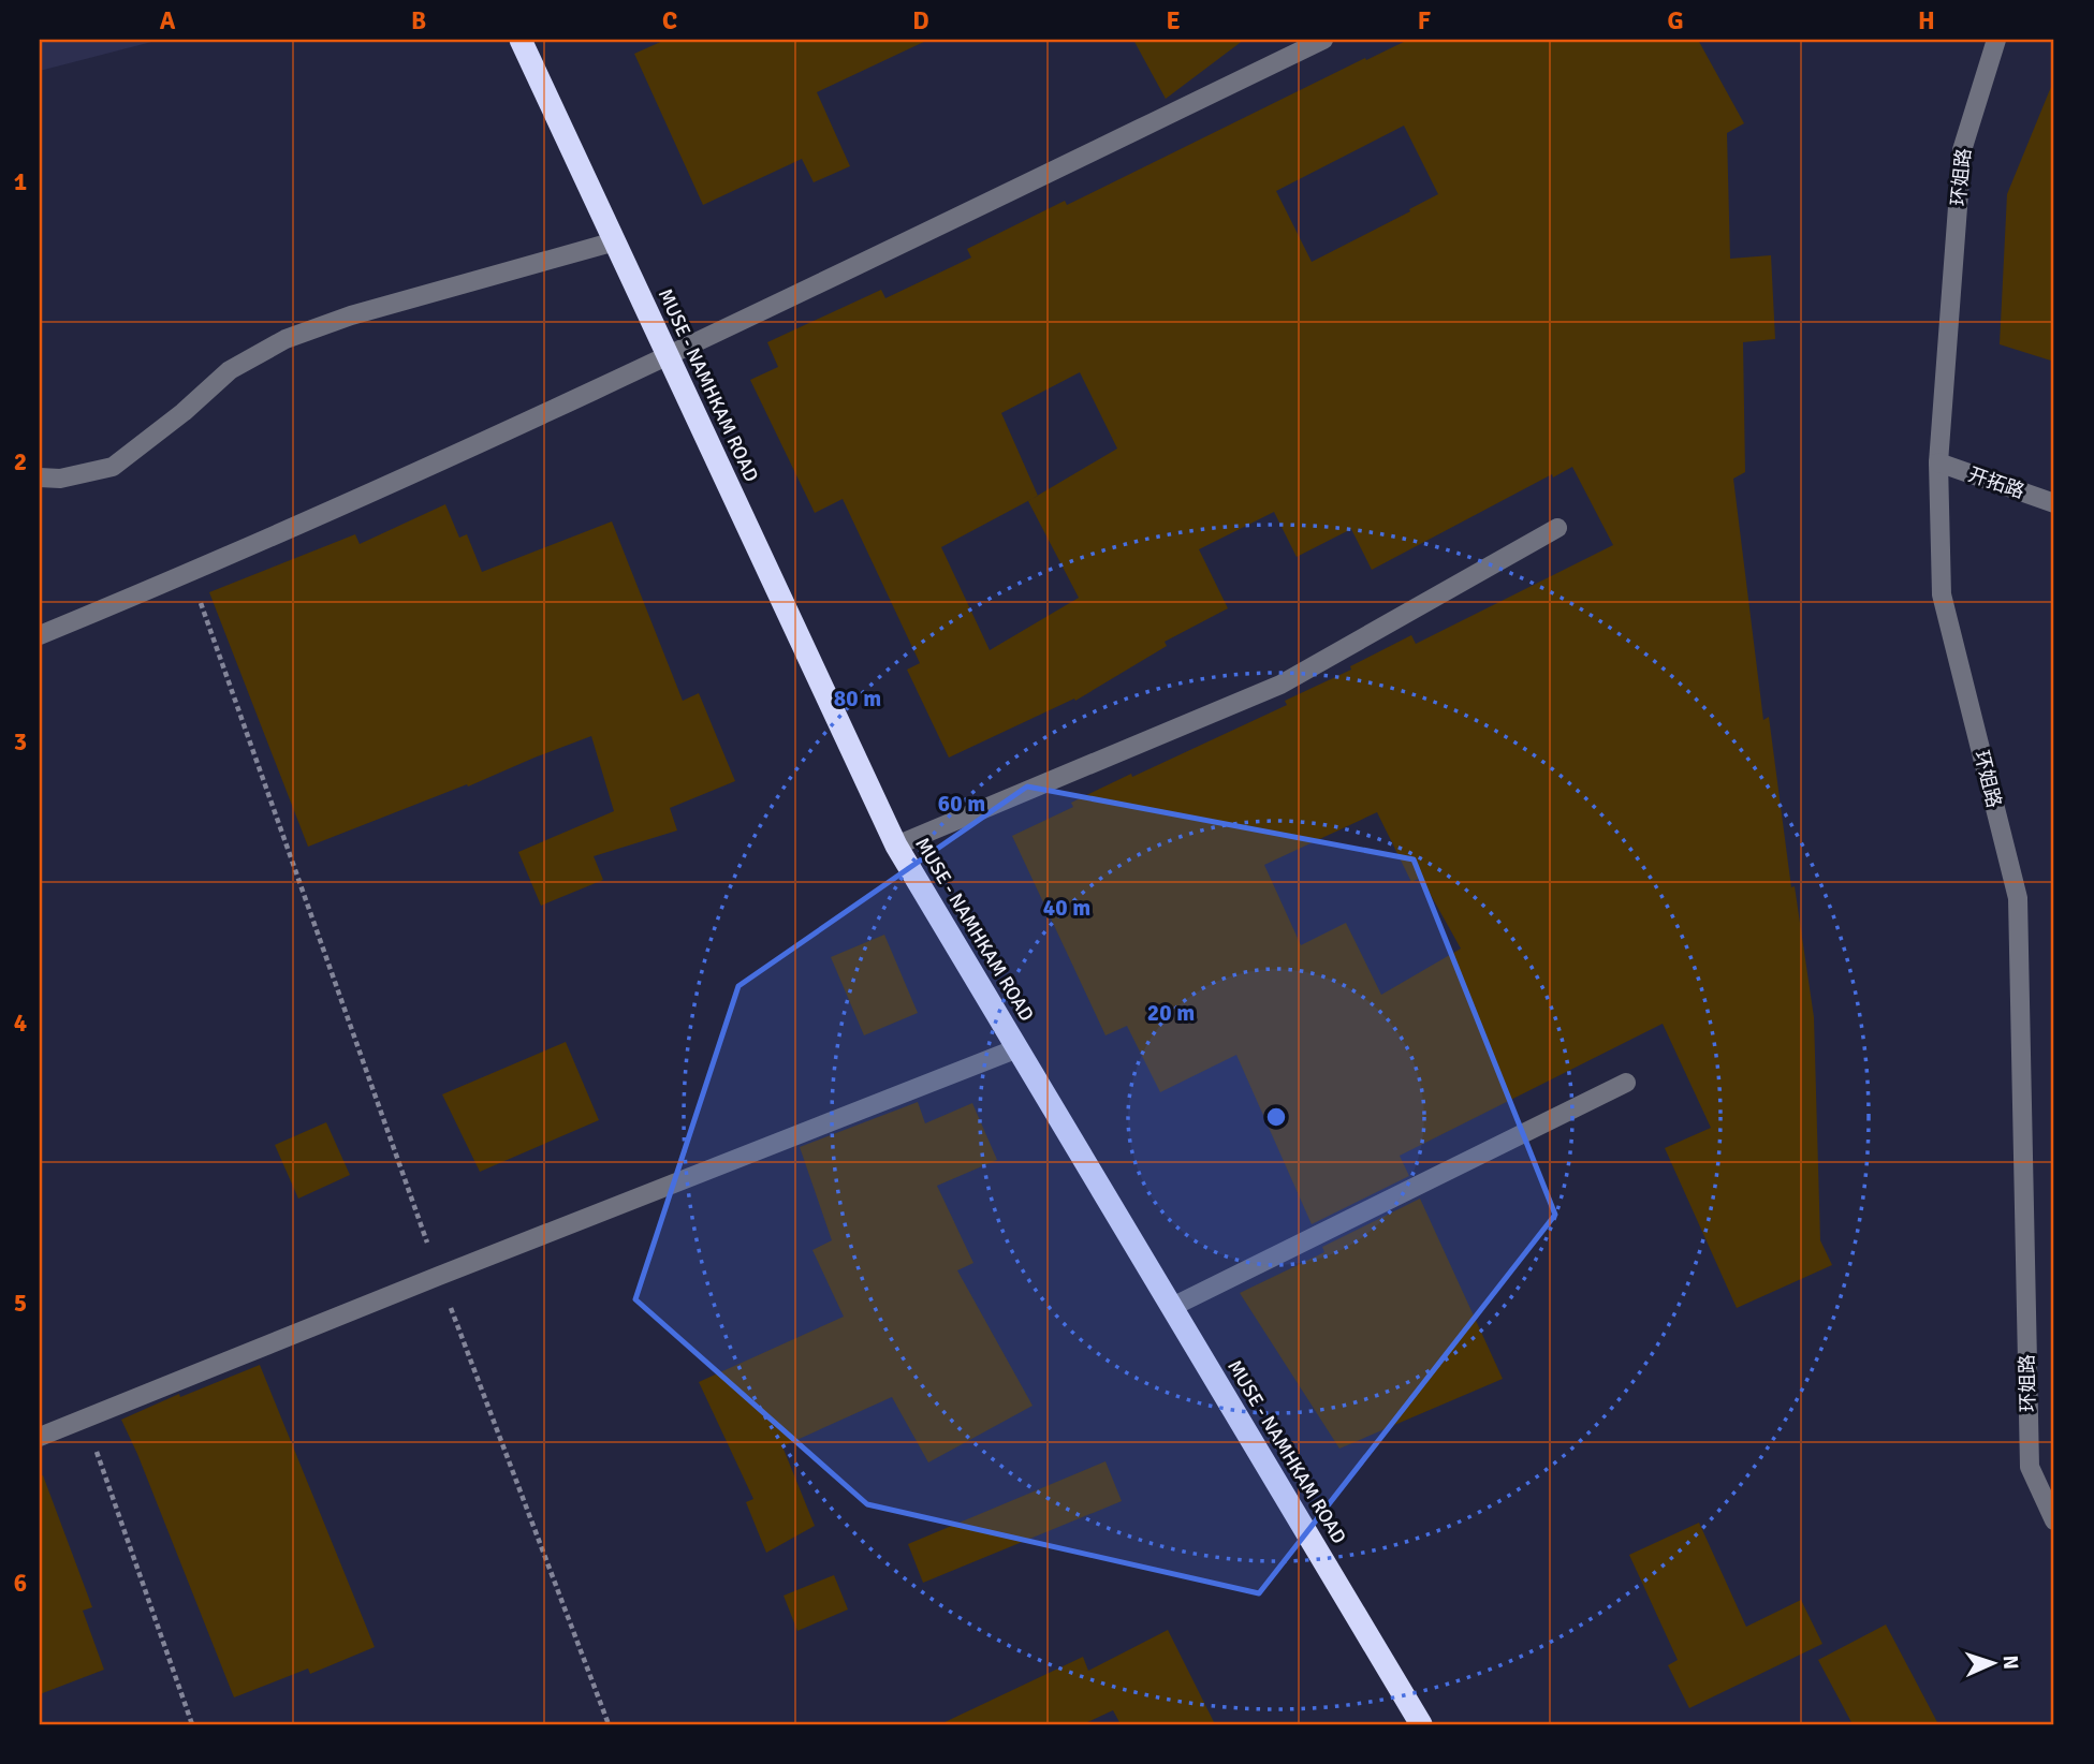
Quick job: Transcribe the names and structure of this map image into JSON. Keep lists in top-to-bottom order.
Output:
{
  "streets": {
    "highway": ["MUSE - NAMHKAM ROAD"],
    "street": ["环姐路", "开拓路"]
  },
  "crossings": [
    ["环姐路", "开拓路"]
  ],
  "north": "right",
  "grid": {
    "columns": [
      "A",
      "B",
      "C",
      "D",
      "E",
      "F",
      "G",
      "H"
    ],
    "rows": [
      "1",
      "2",
      "3",
      "4",
      "5",
      "6"
    ]
  },
  "rings": [
    "80 m",
    "60 m",
    "40 m",
    "20 m"
  ]
}
